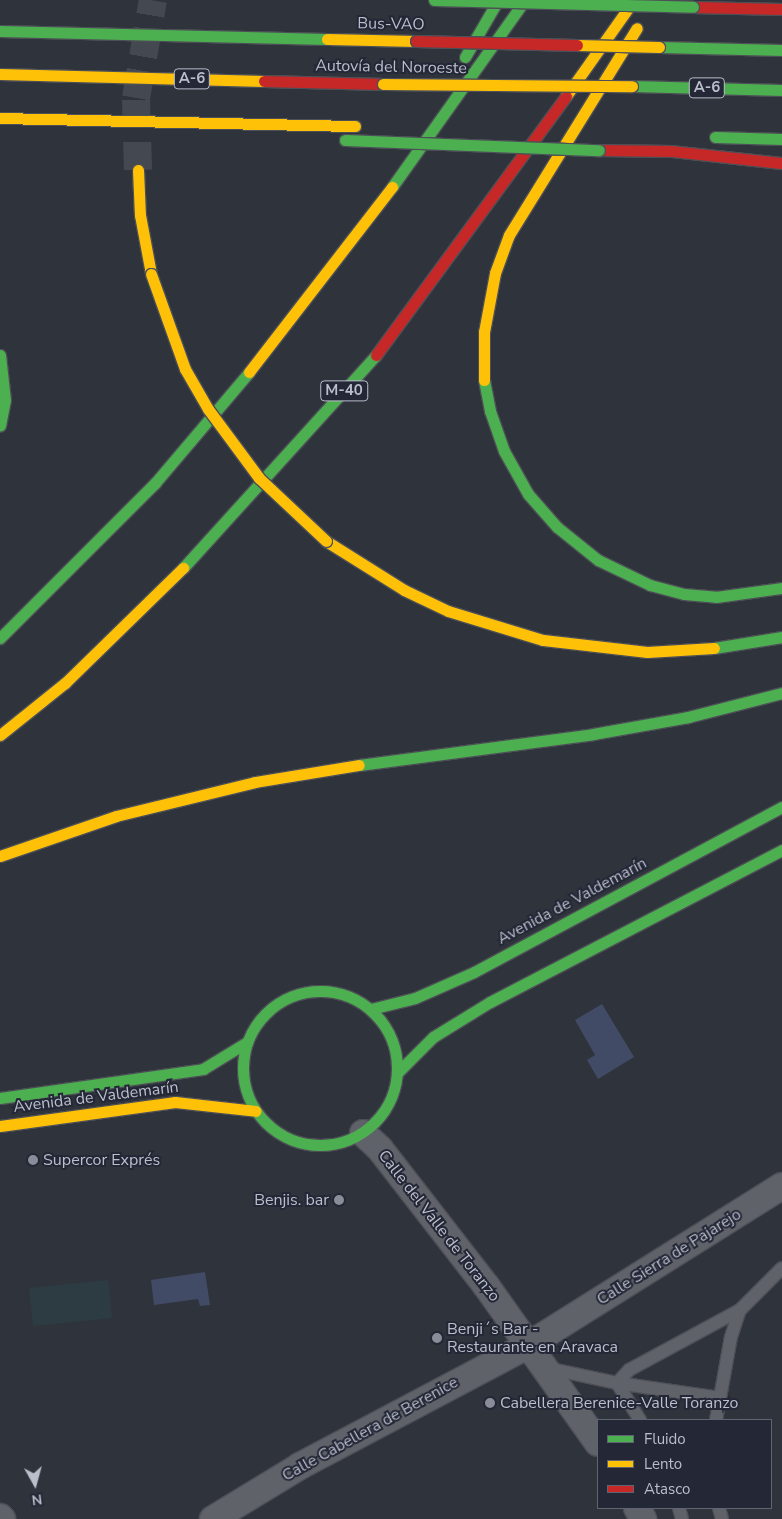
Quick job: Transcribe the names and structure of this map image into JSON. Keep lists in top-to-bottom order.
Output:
{
  "streets": {
    "main road": [
      "Bus-VAO",
      "Autovía del Noroeste",
      "A-6",
      "M-40",
      "Avenida de Valdemarín"
    ],
    "street": ["Calle del Valle de Toranzo", "Calle Sierra de Pajarejo", "Calle Cabellera de Berenice"]
  },
  "crossings": [
    ["Avenida de Valdemarín", "Calle del Valle de Toranzo"],
    ["Calle del Valle de Toranzo", "Calle Sierra de Pajarejo"],
    ["Calle del Valle de Toranzo", "Calle Cabellera de Berenice"],
    ["Calle Sierra de Pajarejo", "Calle Cabellera de Berenice"]
  ],
  "places": [
    "Supercor Exprés",
    "Benjis. bar",
    "Benji´s Bar - Restaurante en Aravaca",
    "Cabellera Berenice-Valle Toranzo"
  ],
  "legend": ["Fluido", "Lento", "Atasco"],
  "north": "bottom"
}
